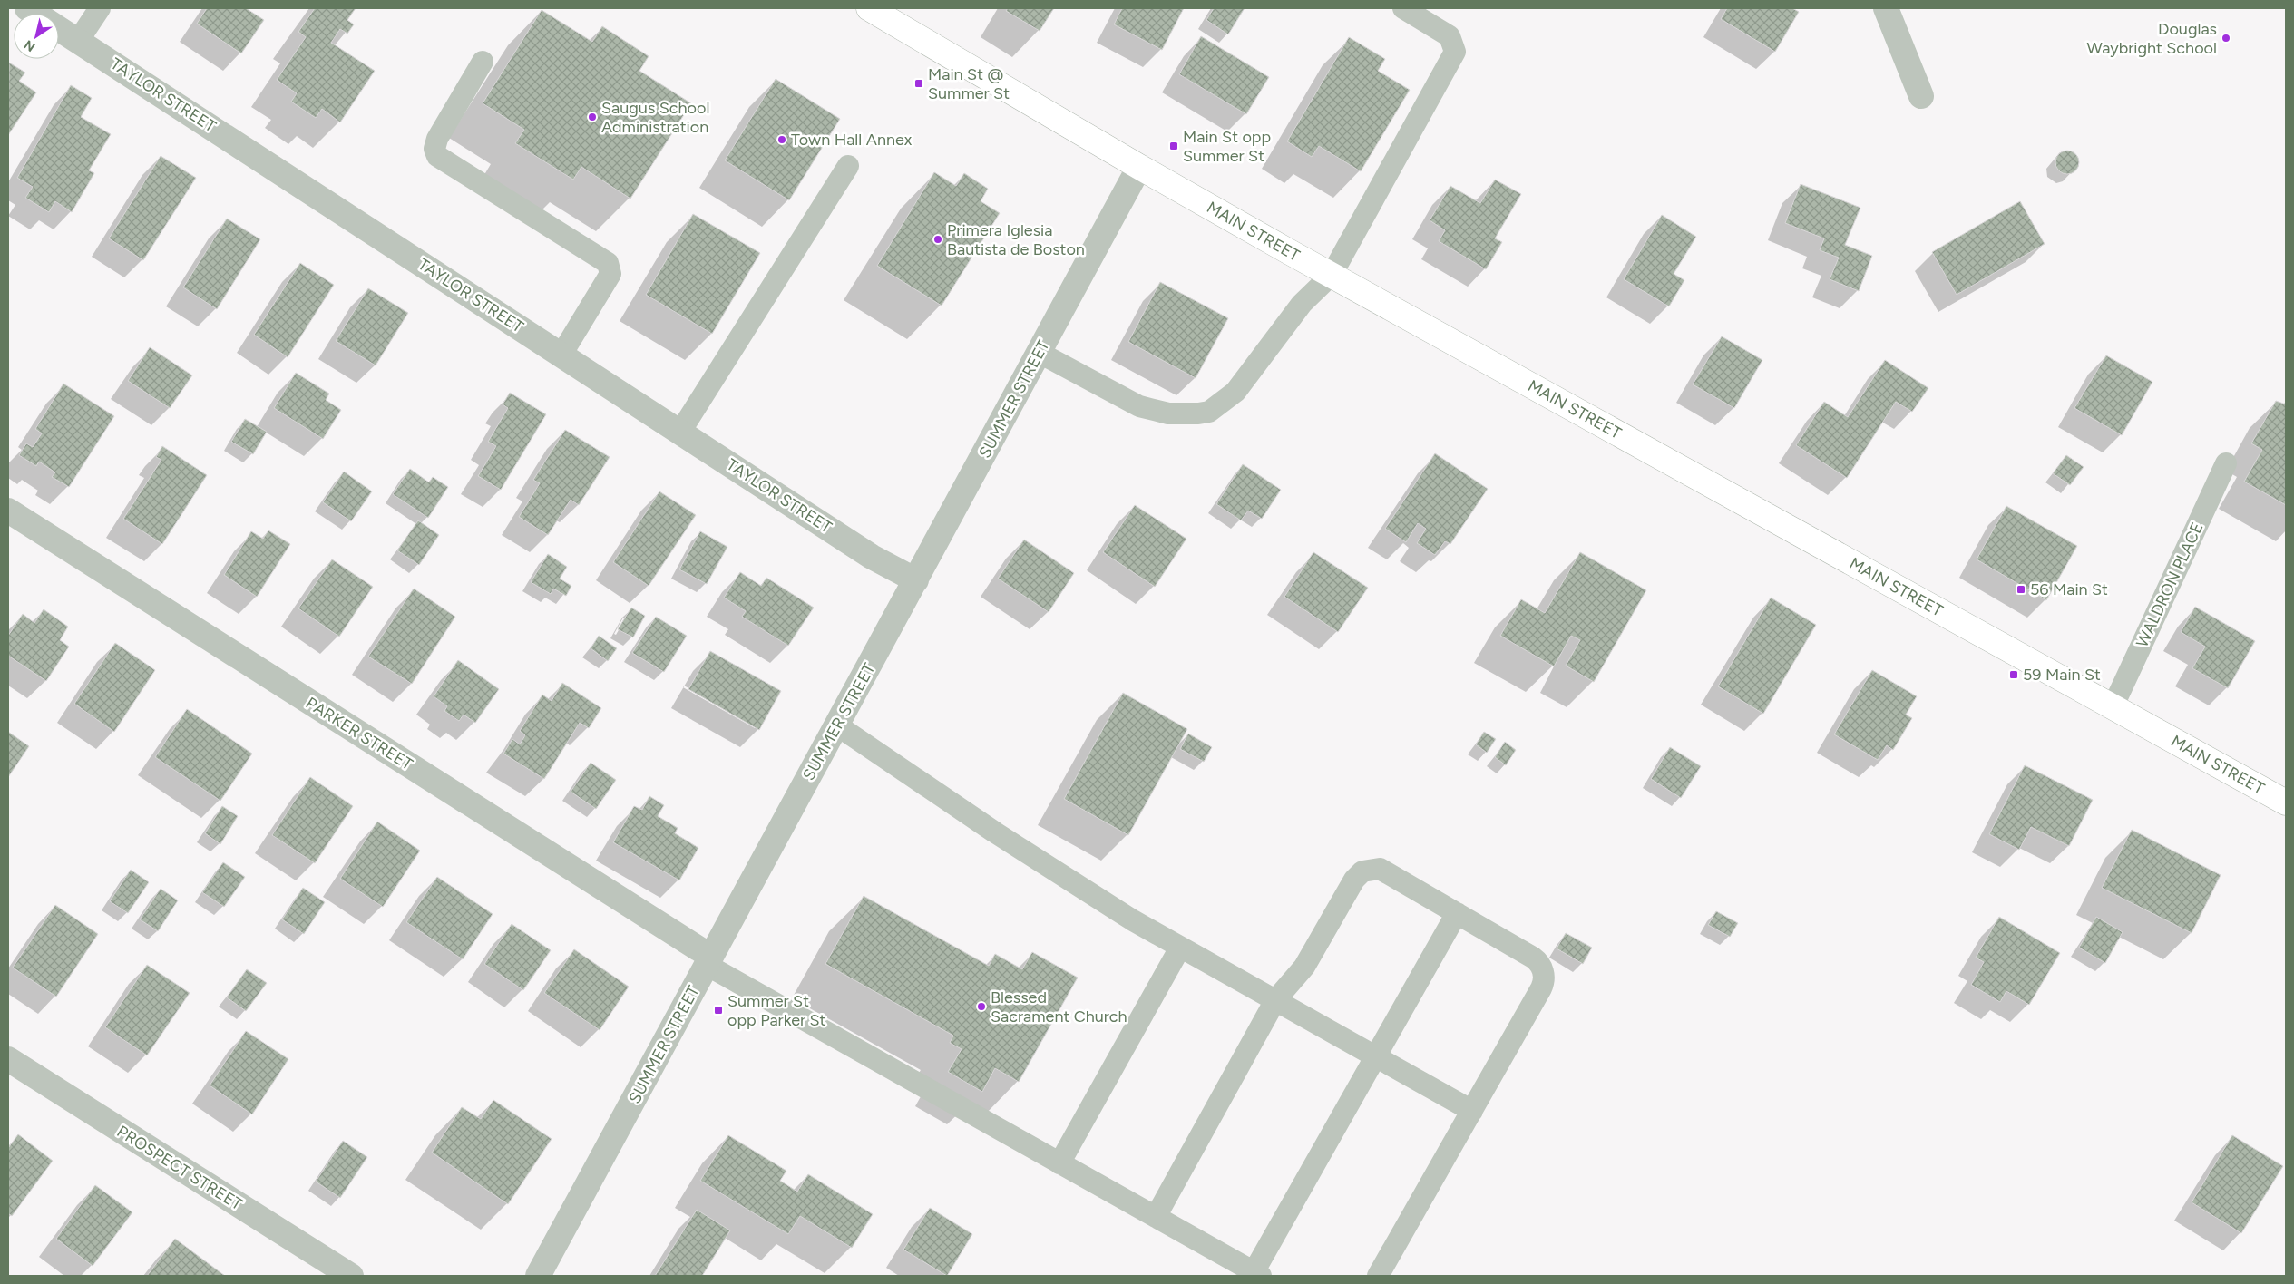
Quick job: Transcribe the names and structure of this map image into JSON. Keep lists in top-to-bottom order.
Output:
{
  "streets": {
    "main road": ["MAIN STREET"],
    "street": [
      "TAYLOR STREET",
      "SUMMER STREET",
      "PARKER STREET",
      "PROSPECT STREET"
    ],
    "lane": ["WALDRON PLACE"]
  },
  "crossings": [
    ["TAYLOR STREET", "SUMMER STREET"],
    ["MAIN STREET", "SUMMER STREET"],
    ["MAIN STREET", "WALDRON PLACE"],
    ["SUMMER STREET", "PARKER STREET"]
  ],
  "places": {
    "other": [
      "Douglas Waybright School",
      "Saugus School Administration",
      "Town Hall Annex",
      "Primera Iglesia Bautista de Boston",
      "Blessed Sacrament Church"
    ],
    "transit": [
      "Main St @ Summer St",
      "Main St opp Summer St",
      "56 Main St",
      "59 Main St",
      "Summer St opp Parker St"
    ]
  },
  "north": "bottom left"
}
